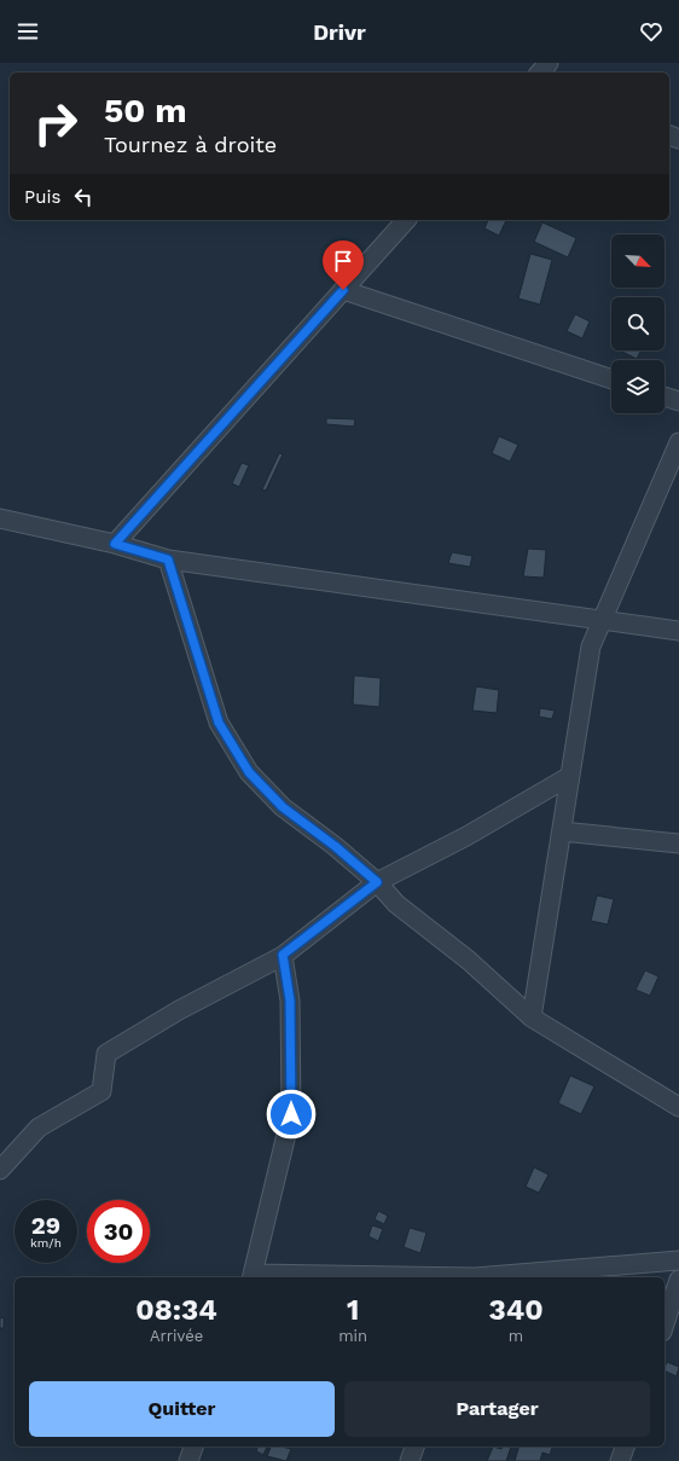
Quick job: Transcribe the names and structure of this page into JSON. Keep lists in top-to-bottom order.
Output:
{
  "north": "bottom right",
  "page": {
    "header": "Drivr",
    "turn": ["50 m", "Tournez à droite"],
    "then": "Puis",
    "speed": "29 km/h",
    "limit": "30",
    "eta": [
      "08:34",
      "Arrivée",
      "1",
      "min",
      "340",
      "m"
    ],
    "buttons": ["Quitter", "Partager"]
  }
}
